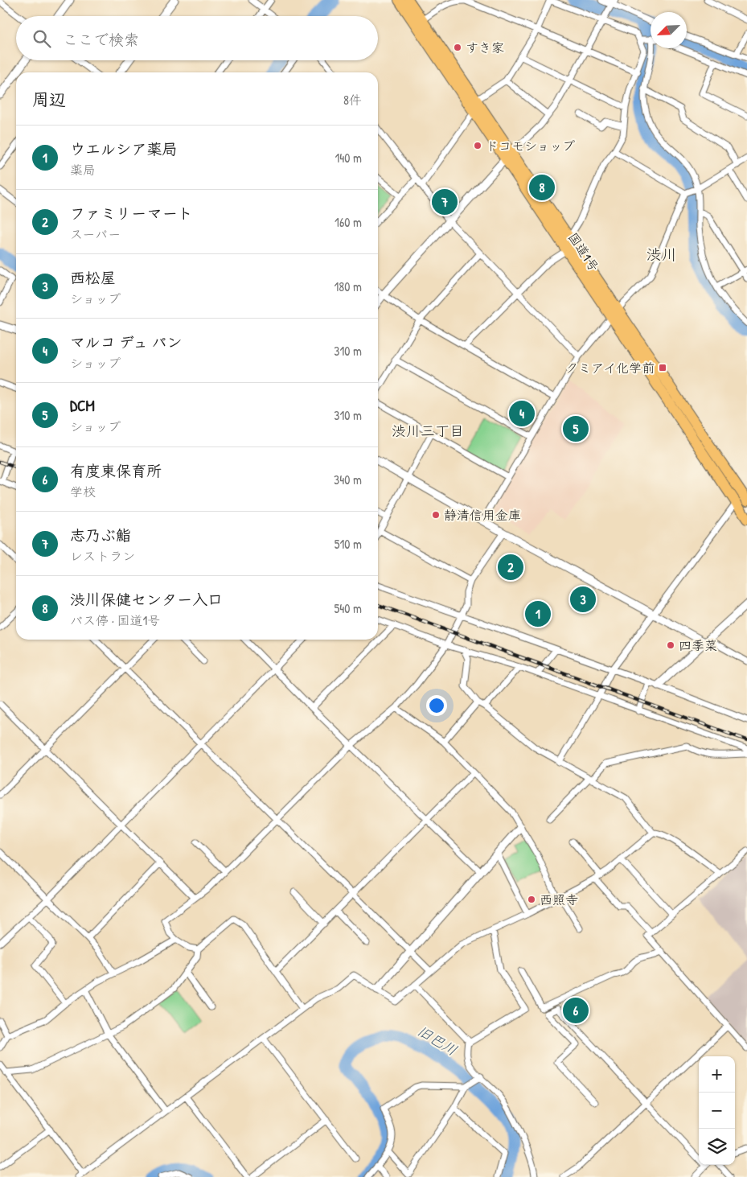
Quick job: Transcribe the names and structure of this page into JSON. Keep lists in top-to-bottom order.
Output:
{
  "streets": {
    "highway": ["国道1号"]
  },
  "districts": ["渋川", "渋川三丁目"],
  "water": ["旧巴川"],
  "places": {
    "other": [
      "すき家",
      "ドコモショップ",
      "静清信用金庫",
      "四季菜",
      "西照寺"
    ],
    "transit": ["クミアイ化学前"]
  },
  "north": "bottom left",
  "page": {
    "search": "ここで検索",
    "heading": ["周辺", "8件"],
    "list": [
      {
        "mark": "1",
        "name": "ウエルシア薬局",
        "note": "薬局",
        "value": "140 m"
      },
      {
        "mark": "2",
        "name": "ファミリーマート",
        "note": "スーパー",
        "value": "160 m"
      },
      {
        "mark": "3",
        "name": "西松屋",
        "note": "ショップ",
        "value": "180 m"
      },
      {
        "mark": "4",
        "name": "マルコ デュ パン",
        "note": "ショップ",
        "value": "310 m"
      },
      {
        "mark": "5",
        "name": "DCM",
        "note": "ショップ",
        "value": "310 m"
      },
      {
        "mark": "6",
        "name": "有度東保育所",
        "note": "学校",
        "value": "340 m"
      },
      {
        "mark": "7",
        "name": "志乃ぶ鮨",
        "note": "レストラン",
        "value": "510 m"
      },
      {
        "mark": "8",
        "name": "渋川保健センター入口",
        "note": "バス停 · 国道1号",
        "value": "540 m"
      }
    ],
    "pins": [
      "8",
      "7",
      "4",
      "5",
      "2",
      "3",
      "1",
      "6"
    ],
    "map_buttons": ["+", "−"]
  }
}
